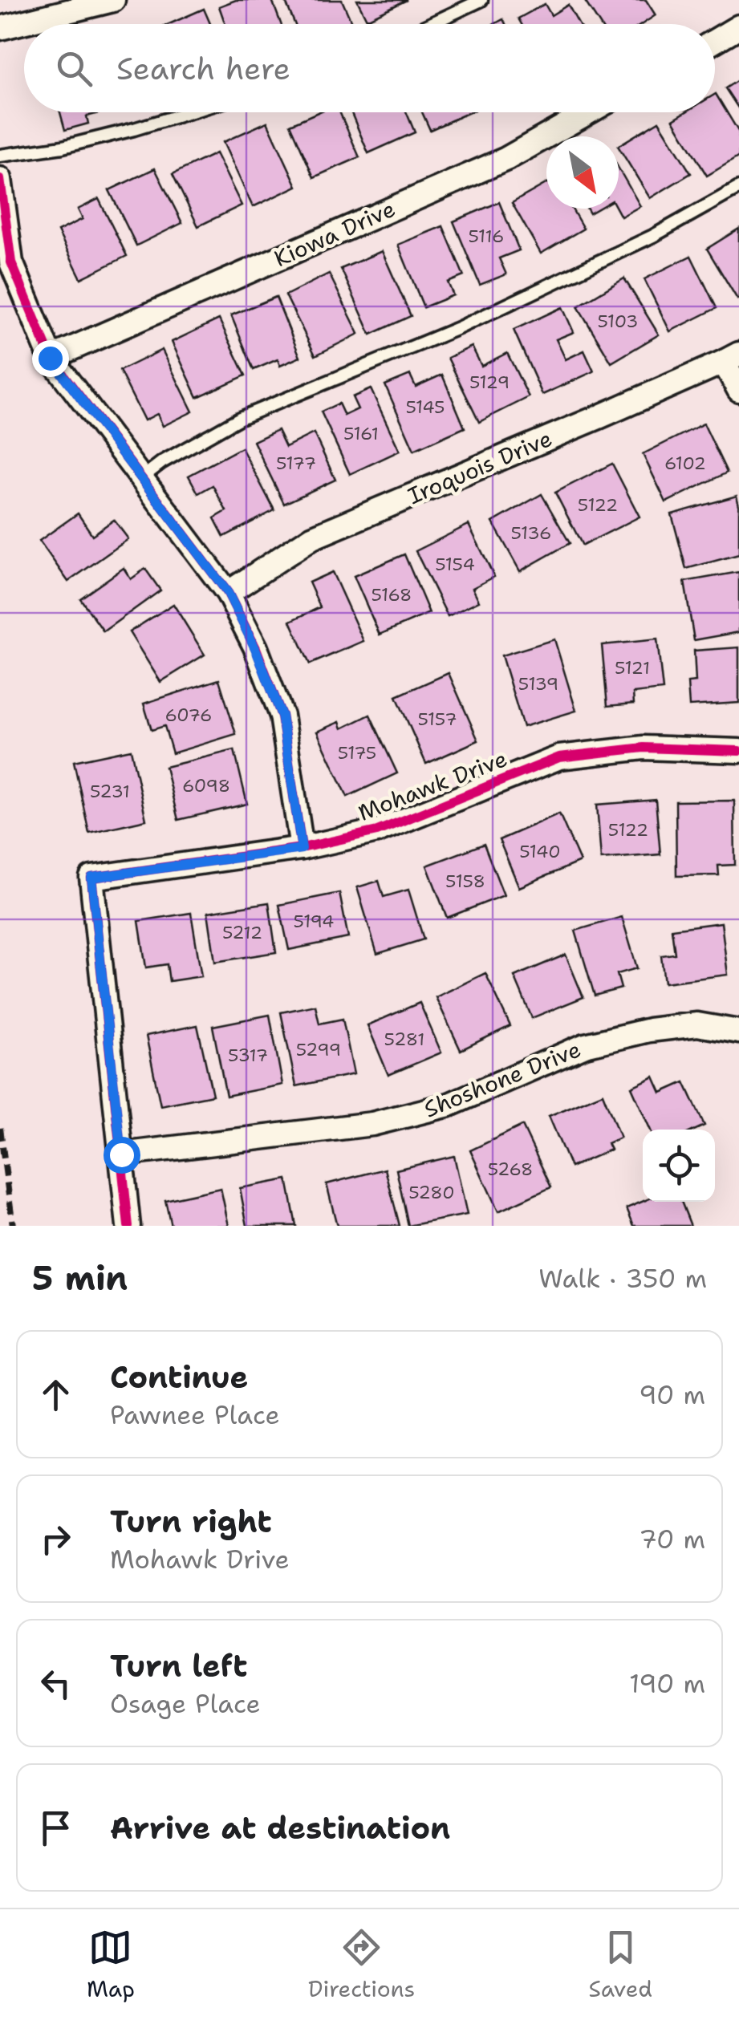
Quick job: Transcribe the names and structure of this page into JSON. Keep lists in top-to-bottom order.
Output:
{
  "streets": {
    "street": [
      "Kiowa Drive",
      "Iroquois Drive",
      "Mohawk Drive",
      "Shoshone Drive"
    ]
  },
  "crossings": [
    ["Mohawk Drive", "Shoshone Drive"]
  ],
  "house_numbers": [
    "5116",
    "5103",
    "5129",
    "5145",
    "5161",
    "5177",
    "6102",
    "5122",
    "5136",
    "5154",
    "5168",
    "5121",
    "5139",
    "6076",
    "5157",
    "5175",
    "6098",
    "5231",
    "5122",
    "5140",
    "5158",
    "5194",
    "5212",
    "5281",
    "5299",
    "5317",
    "5268",
    "5280"
  ],
  "north": "bottom right",
  "page": {
    "search": "Search here",
    "heading": ["5 min", "Walk · 350 m"],
    "list": [
      ["Continue", "Pawnee Place", "90 m"],
      ["Turn right", "Mohawk Drive", "70 m"],
      ["Turn left", "Osage Place", "190 m"],
      "Arrive at destination"
    ],
    "nav": ["Map", "Directions", "Saved"]
  }
}
